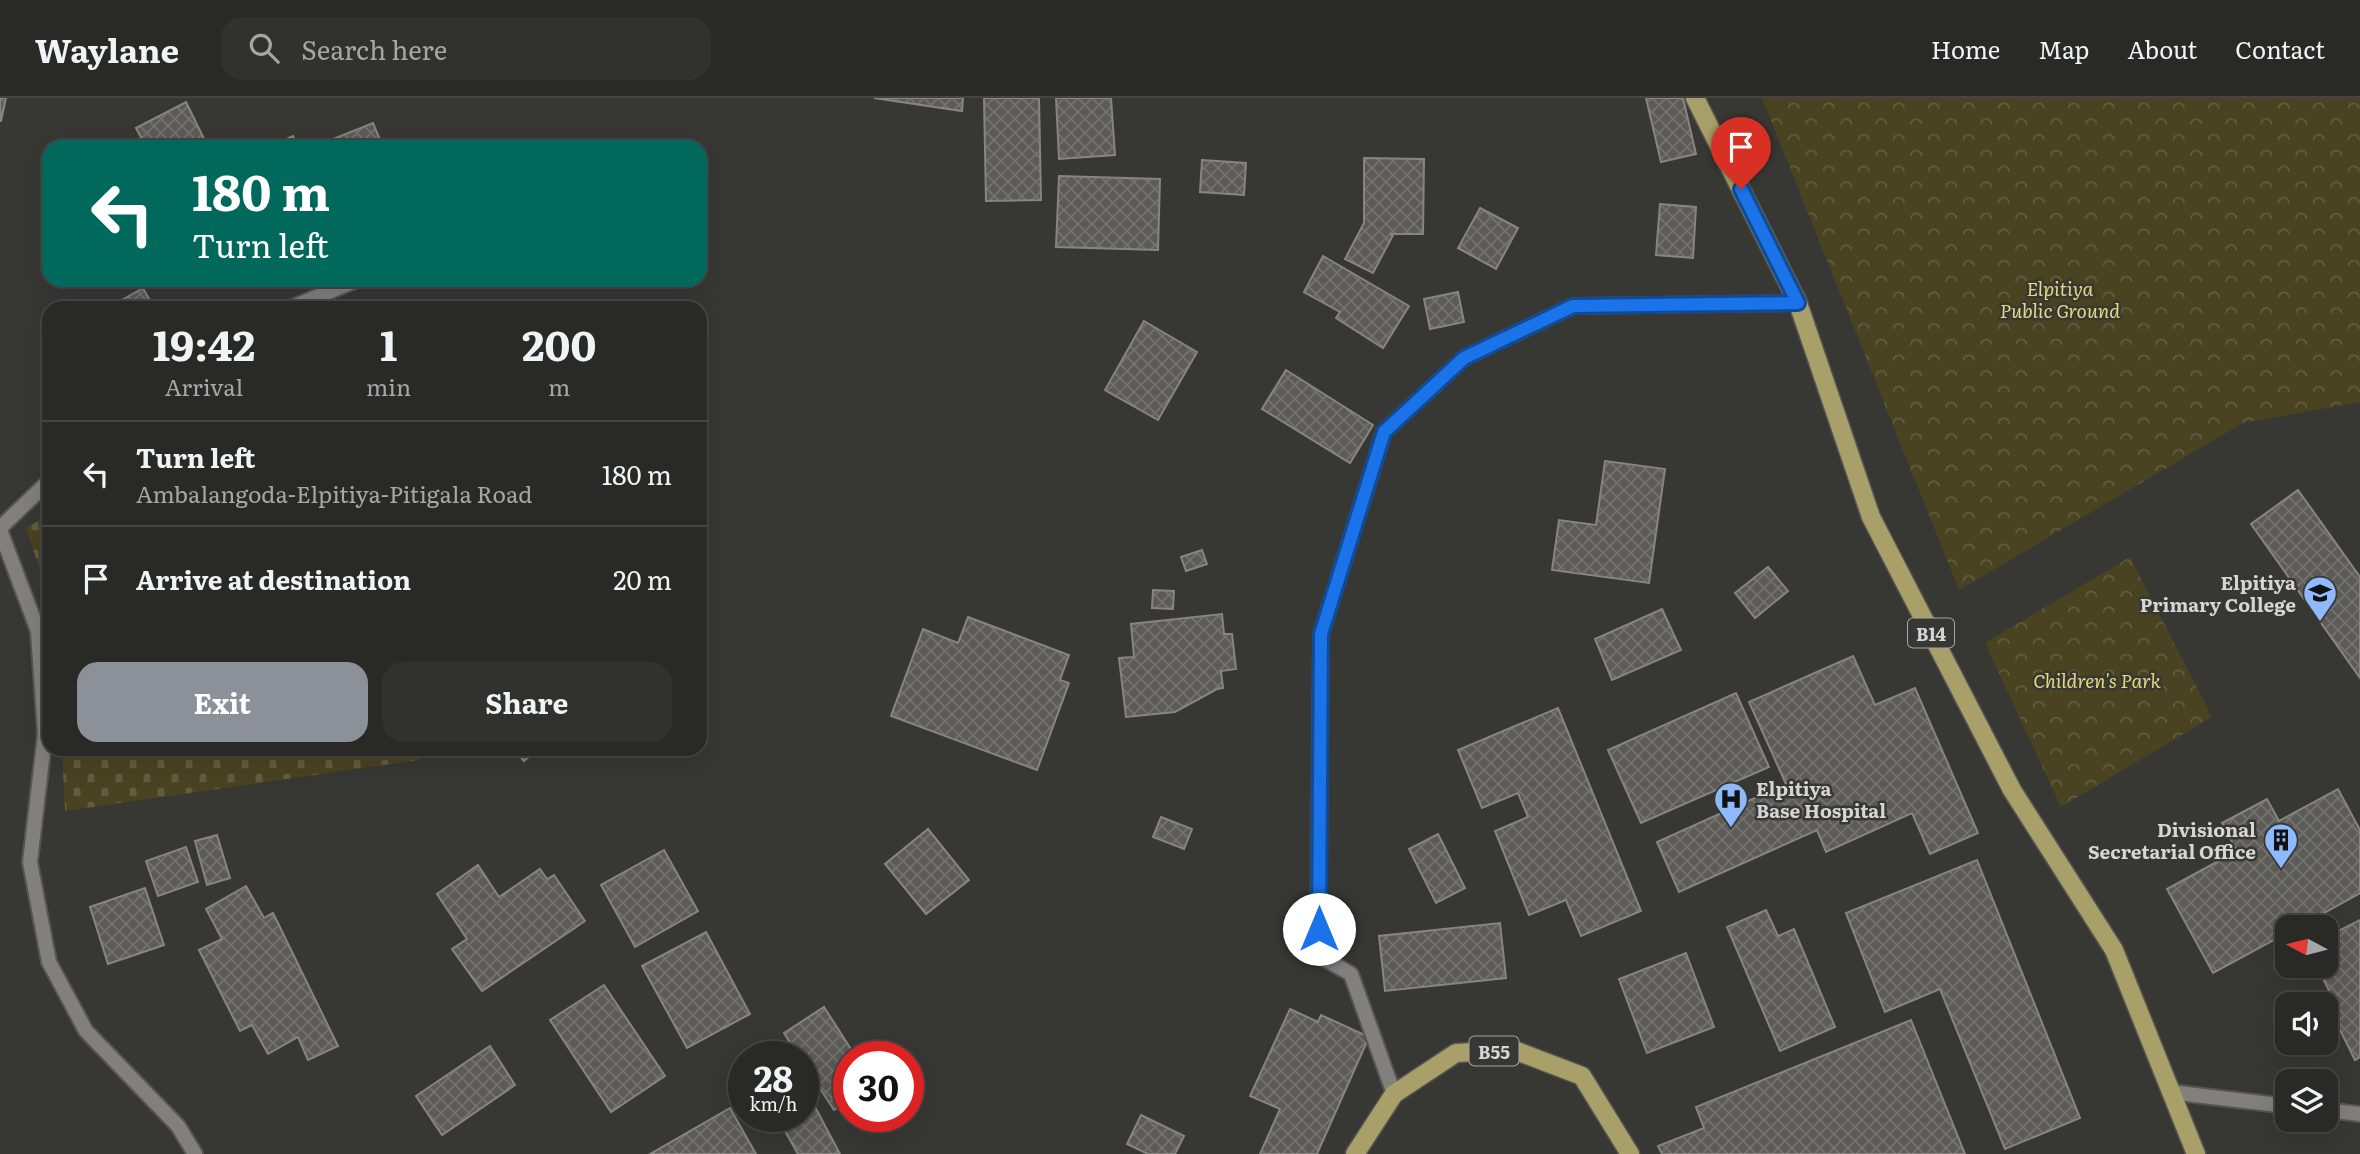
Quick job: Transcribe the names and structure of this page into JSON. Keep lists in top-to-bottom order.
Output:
{
  "streets": {
    "main road": ["B14", "B55"]
  },
  "parks": ["Elpitiya Public Ground", "Children's Park"],
  "places": {
    "school or university": ["Elpitiya Primary College"],
    "hospital": ["Elpitiya Base Hospital"],
    "building": ["Divisional Secretarial Office"]
  },
  "north": "left",
  "page": {
    "header": "Waylane",
    "search": "Search here",
    "nav": [
      "Home",
      "Map",
      "About",
      "Contact"
    ],
    "turn": ["180 m", "Turn left"],
    "eta": [
      "19:42",
      "Arrival",
      "1",
      "min",
      "200",
      "m"
    ],
    "list": [
      {
        "name": "Turn left",
        "note": "Ambalangoda-Elpitiya-Pitigala Road",
        "value": "180 m"
      },
      {
        "name": "Arrive at destination",
        "value": "20 m"
      }
    ],
    "buttons": ["Exit", "Share"],
    "speed": "28 km/h",
    "limit": "30"
  }
}
